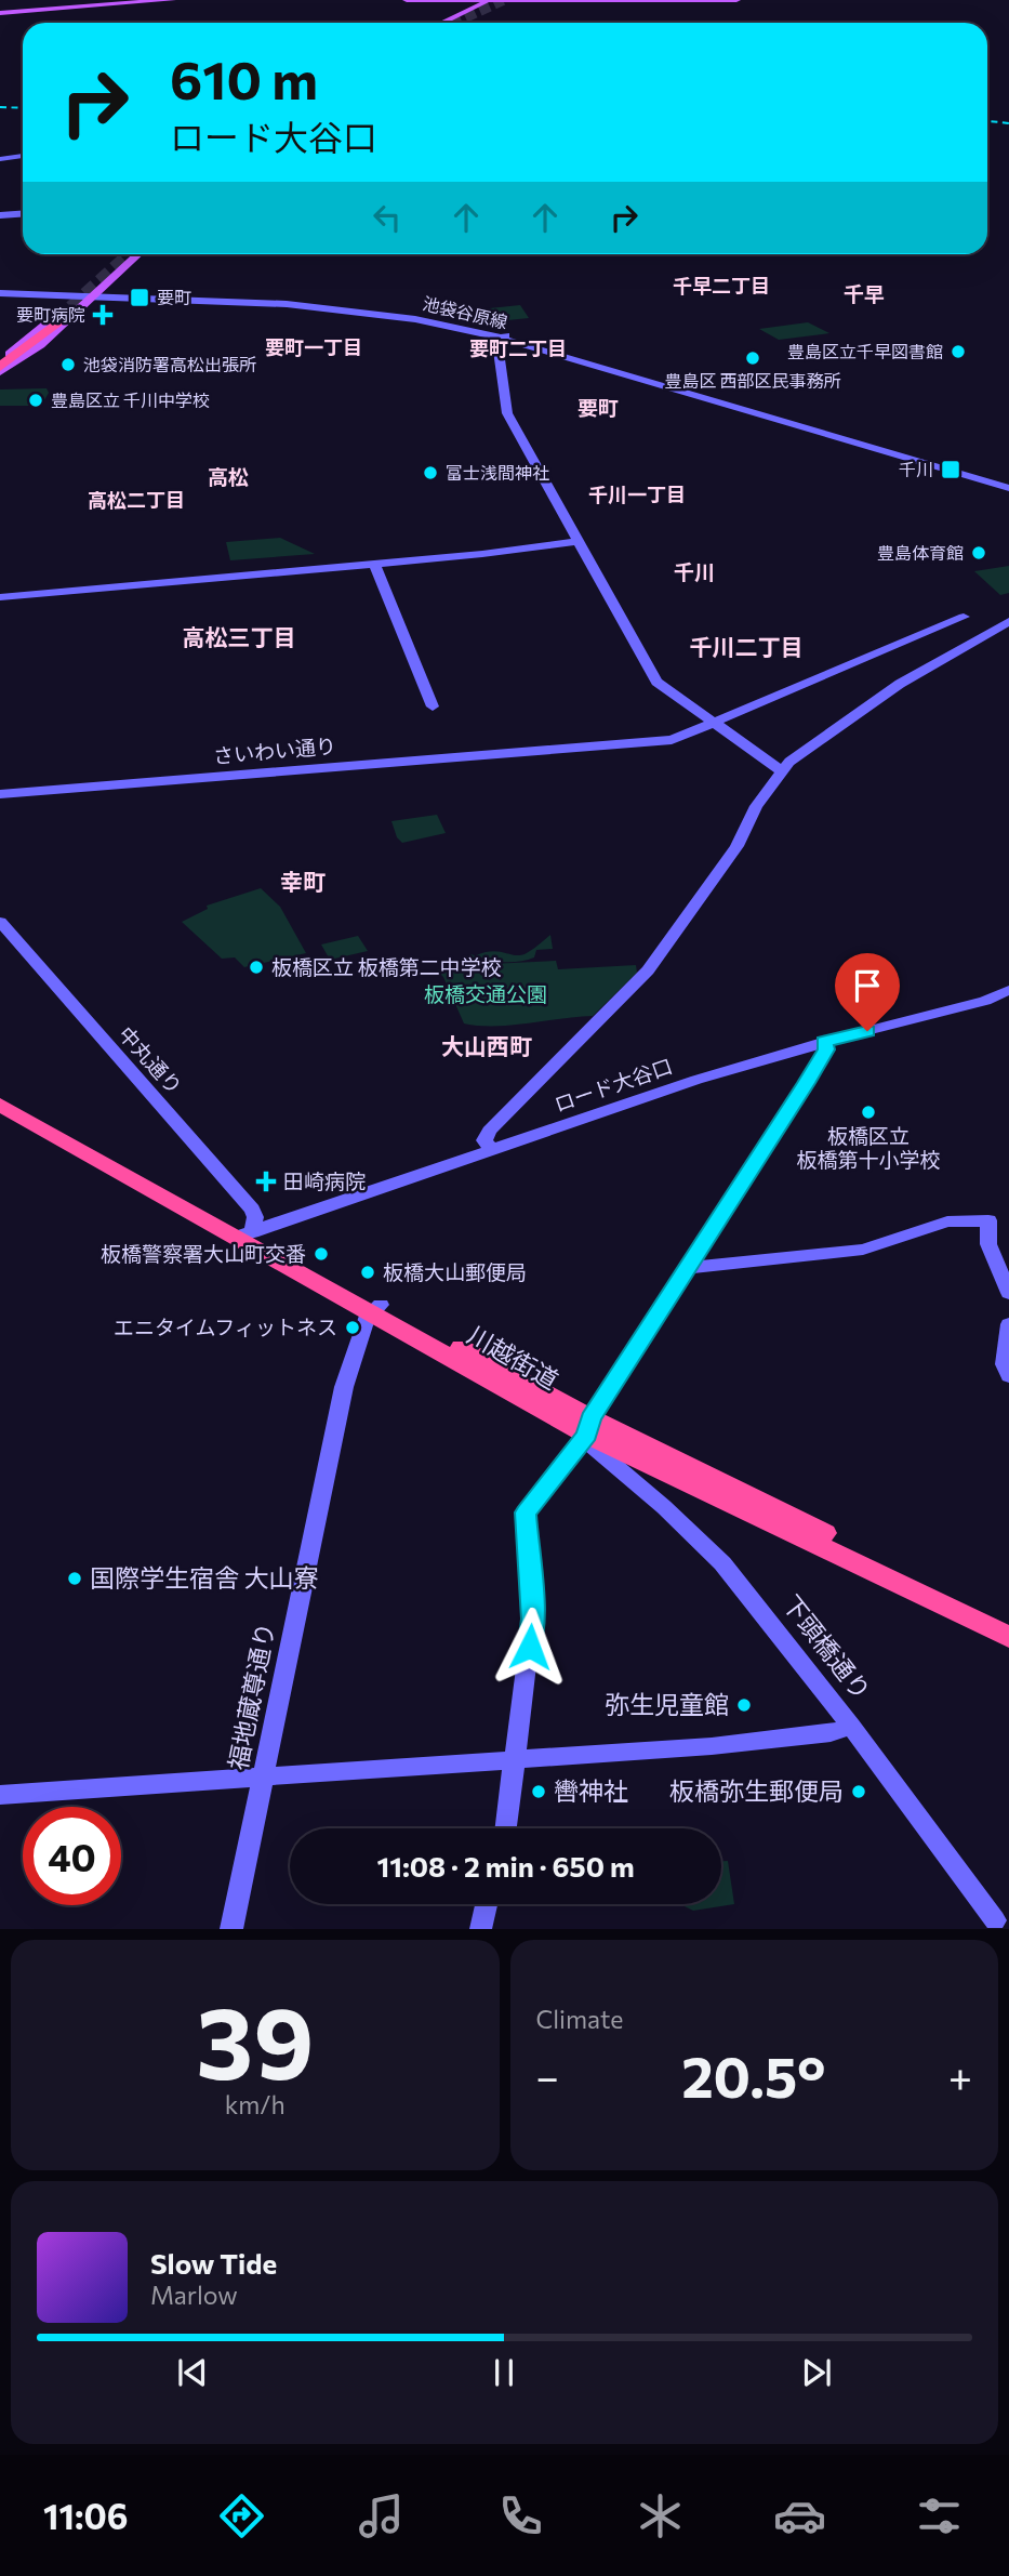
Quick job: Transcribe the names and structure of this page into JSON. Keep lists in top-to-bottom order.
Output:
{
  "streets": {
    "highway": ["川越街道"],
    "street": [
      "池袋谷原線",
      "さいわい通り",
      "中丸通り",
      "ロード大谷口",
      "下頭橋通り",
      "福地蔵尊通り"
    ]
  },
  "crossings": [
    ["中丸通り", "ロード大谷口"],
    ["中丸通り", "川越街道"],
    ["ロード大谷口", "川越街道"],
    ["川越街道", "下頭橋通り"],
    ["川越街道", "福地蔵尊通り"]
  ],
  "districts": [
    "千早二丁目",
    "千早",
    "要町一丁目",
    "要町二丁目",
    "要町",
    "高松",
    "千川一丁目",
    "高松二丁目",
    "千川",
    "高松三丁目",
    "千川二丁目",
    "幸町",
    "大山西町"
  ],
  "parks": ["板橋交通公園"],
  "places": {
    "transit": ["要町", "千川"],
    "health": ["要町病院", "田崎病院"],
    "other": [
      "豊島区立千早図書館",
      "豊島区 西部区民事務所",
      "池袋消防署高松出張所",
      "豊島区立 千川中学校",
      "富士浅間神社",
      "豊島体育館",
      "板橋区立 板橋第二中学校",
      "板橋区立 板橋第十小学校",
      "板橋警察署大山町交番",
      "板橋大山郵便局",
      "エニタイムフィットネス",
      "国際学生宿舎 大山寮",
      "弥生児童館",
      "轡神社",
      "板橋弥生郵便局"
    ]
  },
  "page": {
    "turn": ["610 m", "ロード大谷口"],
    "limit": "40",
    "trip": "11:08 · 2 min · 650 m",
    "tile": [
      ["39", "km/h"],
      "Climate"
    ],
    "heat": ["−", "20.5°", "+"],
    "song": ["Slow Tide", "Marlow"],
    "tabs": "11:06"
  }
}
